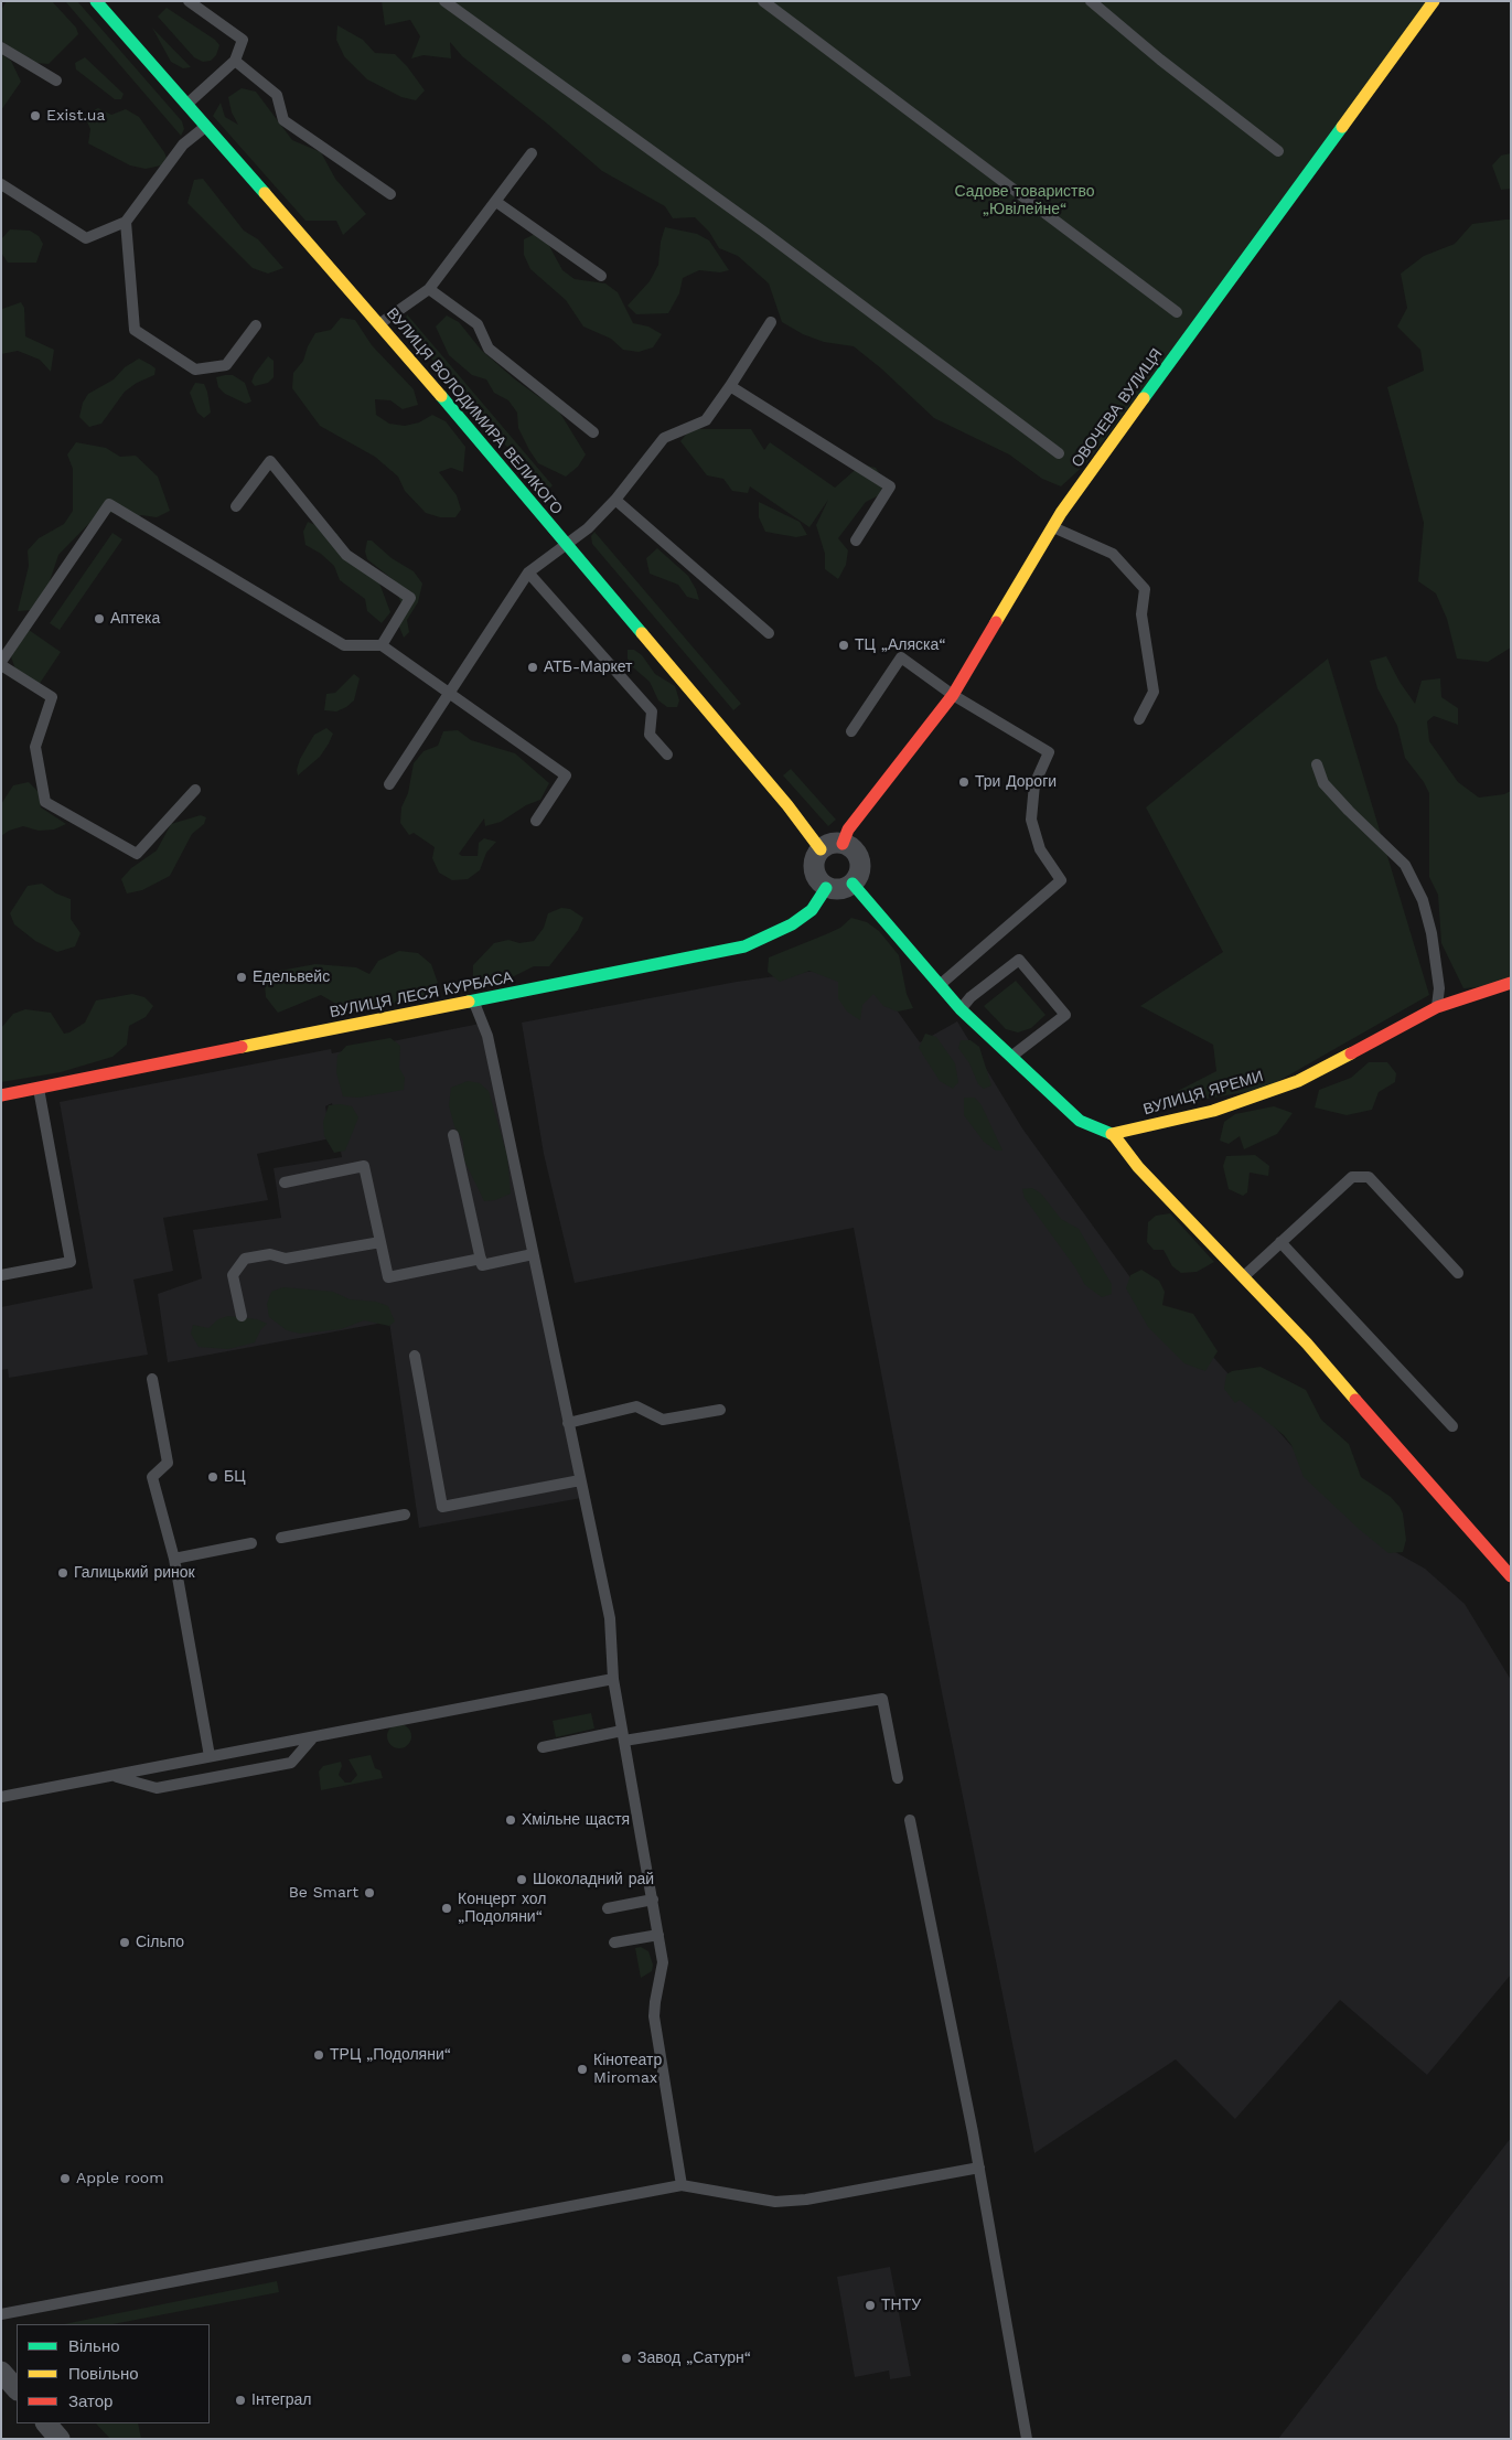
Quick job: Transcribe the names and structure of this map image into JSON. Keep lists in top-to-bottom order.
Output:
{
  "streets": {
    "street": [
      "ОВОЧЕВА ВУЛИЦЯ",
      "ВУЛИЦЯ ВОЛОДИМИРА ВЕЛИКОГО",
      "ВУЛИЦЯ ЛЕСЯ КУРБАСА",
      "ВУЛИЦЯ ЯРЕМИ"
    ]
  },
  "crossings": [
    ["ОВОЧЕВА ВУЛИЦЯ", "ВУЛИЦЯ ВОЛОДИМИРА ВЕЛИКОГО"],
    ["ОВОЧЕВА ВУЛИЦЯ", "ВУЛИЦЯ ЛЕСЯ КУРБАСА"],
    ["ВУЛИЦЯ ВОЛОДИМИРА ВЕЛИКОГО", "ВУЛИЦЯ ЛЕСЯ КУРБАСА"]
  ],
  "parks": ["Садове товариство „Ювілейне“"],
  "places": [
    "Exist.ua",
    "Аптека",
    "ТЦ „Аляска“",
    "АТБ-Маркет",
    "Три Дороги",
    "Едельвейс",
    "БЦ",
    "Галицький ринок",
    "Хмільне щастя",
    "Шоколадний рай",
    "Be Smart",
    "Концерт хол „Подоляни“",
    "Сільпо",
    "ТРЦ „Подоляни“",
    "Кінотеатр Miromax",
    "Apple room",
    "ТНТУ",
    "Завод „Сатурн“",
    "Інтеграл"
  ],
  "legend": ["Вільно", "Повільно", "Затор"]
}
